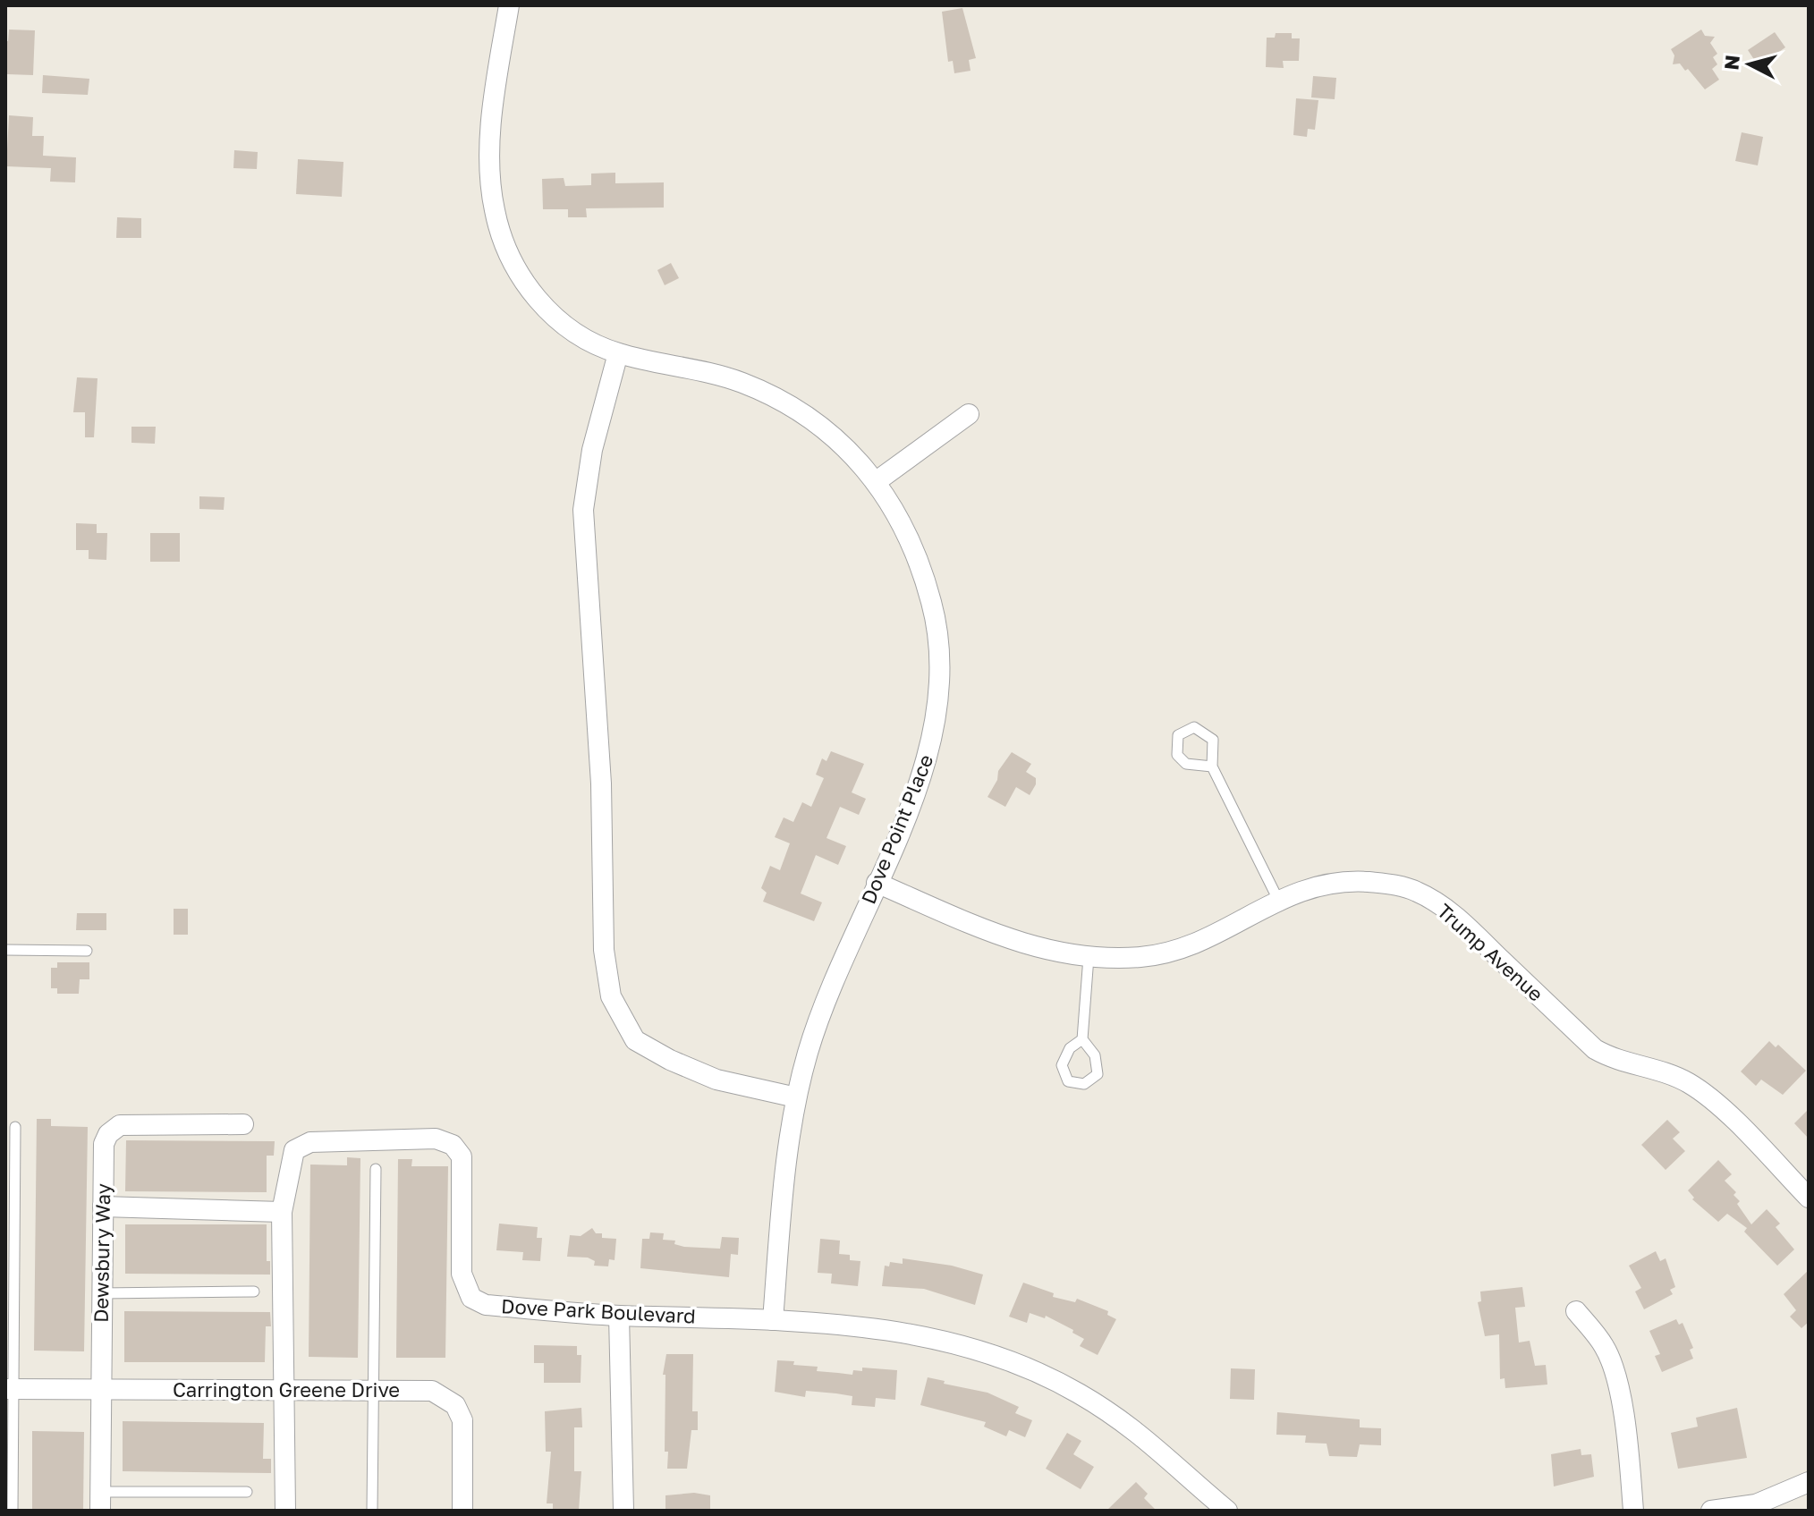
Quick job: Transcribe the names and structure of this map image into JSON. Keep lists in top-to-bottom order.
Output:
{
  "streets": {
    "street": [
      "Dove Point Place",
      "Trump Avenue",
      "Dewsbury Way",
      "Dove Park Boulevard",
      "Carrington Greene Drive"
    ]
  },
  "crossings": [
    ["Dove Point Place", "Trump Avenue"],
    ["Dove Point Place", "Dove Park Boulevard"],
    ["Dewsbury Way", "Carrington Greene Drive"],
    ["Dove Park Boulevard", "Carrington Greene Drive"]
  ],
  "north": "left"
}
